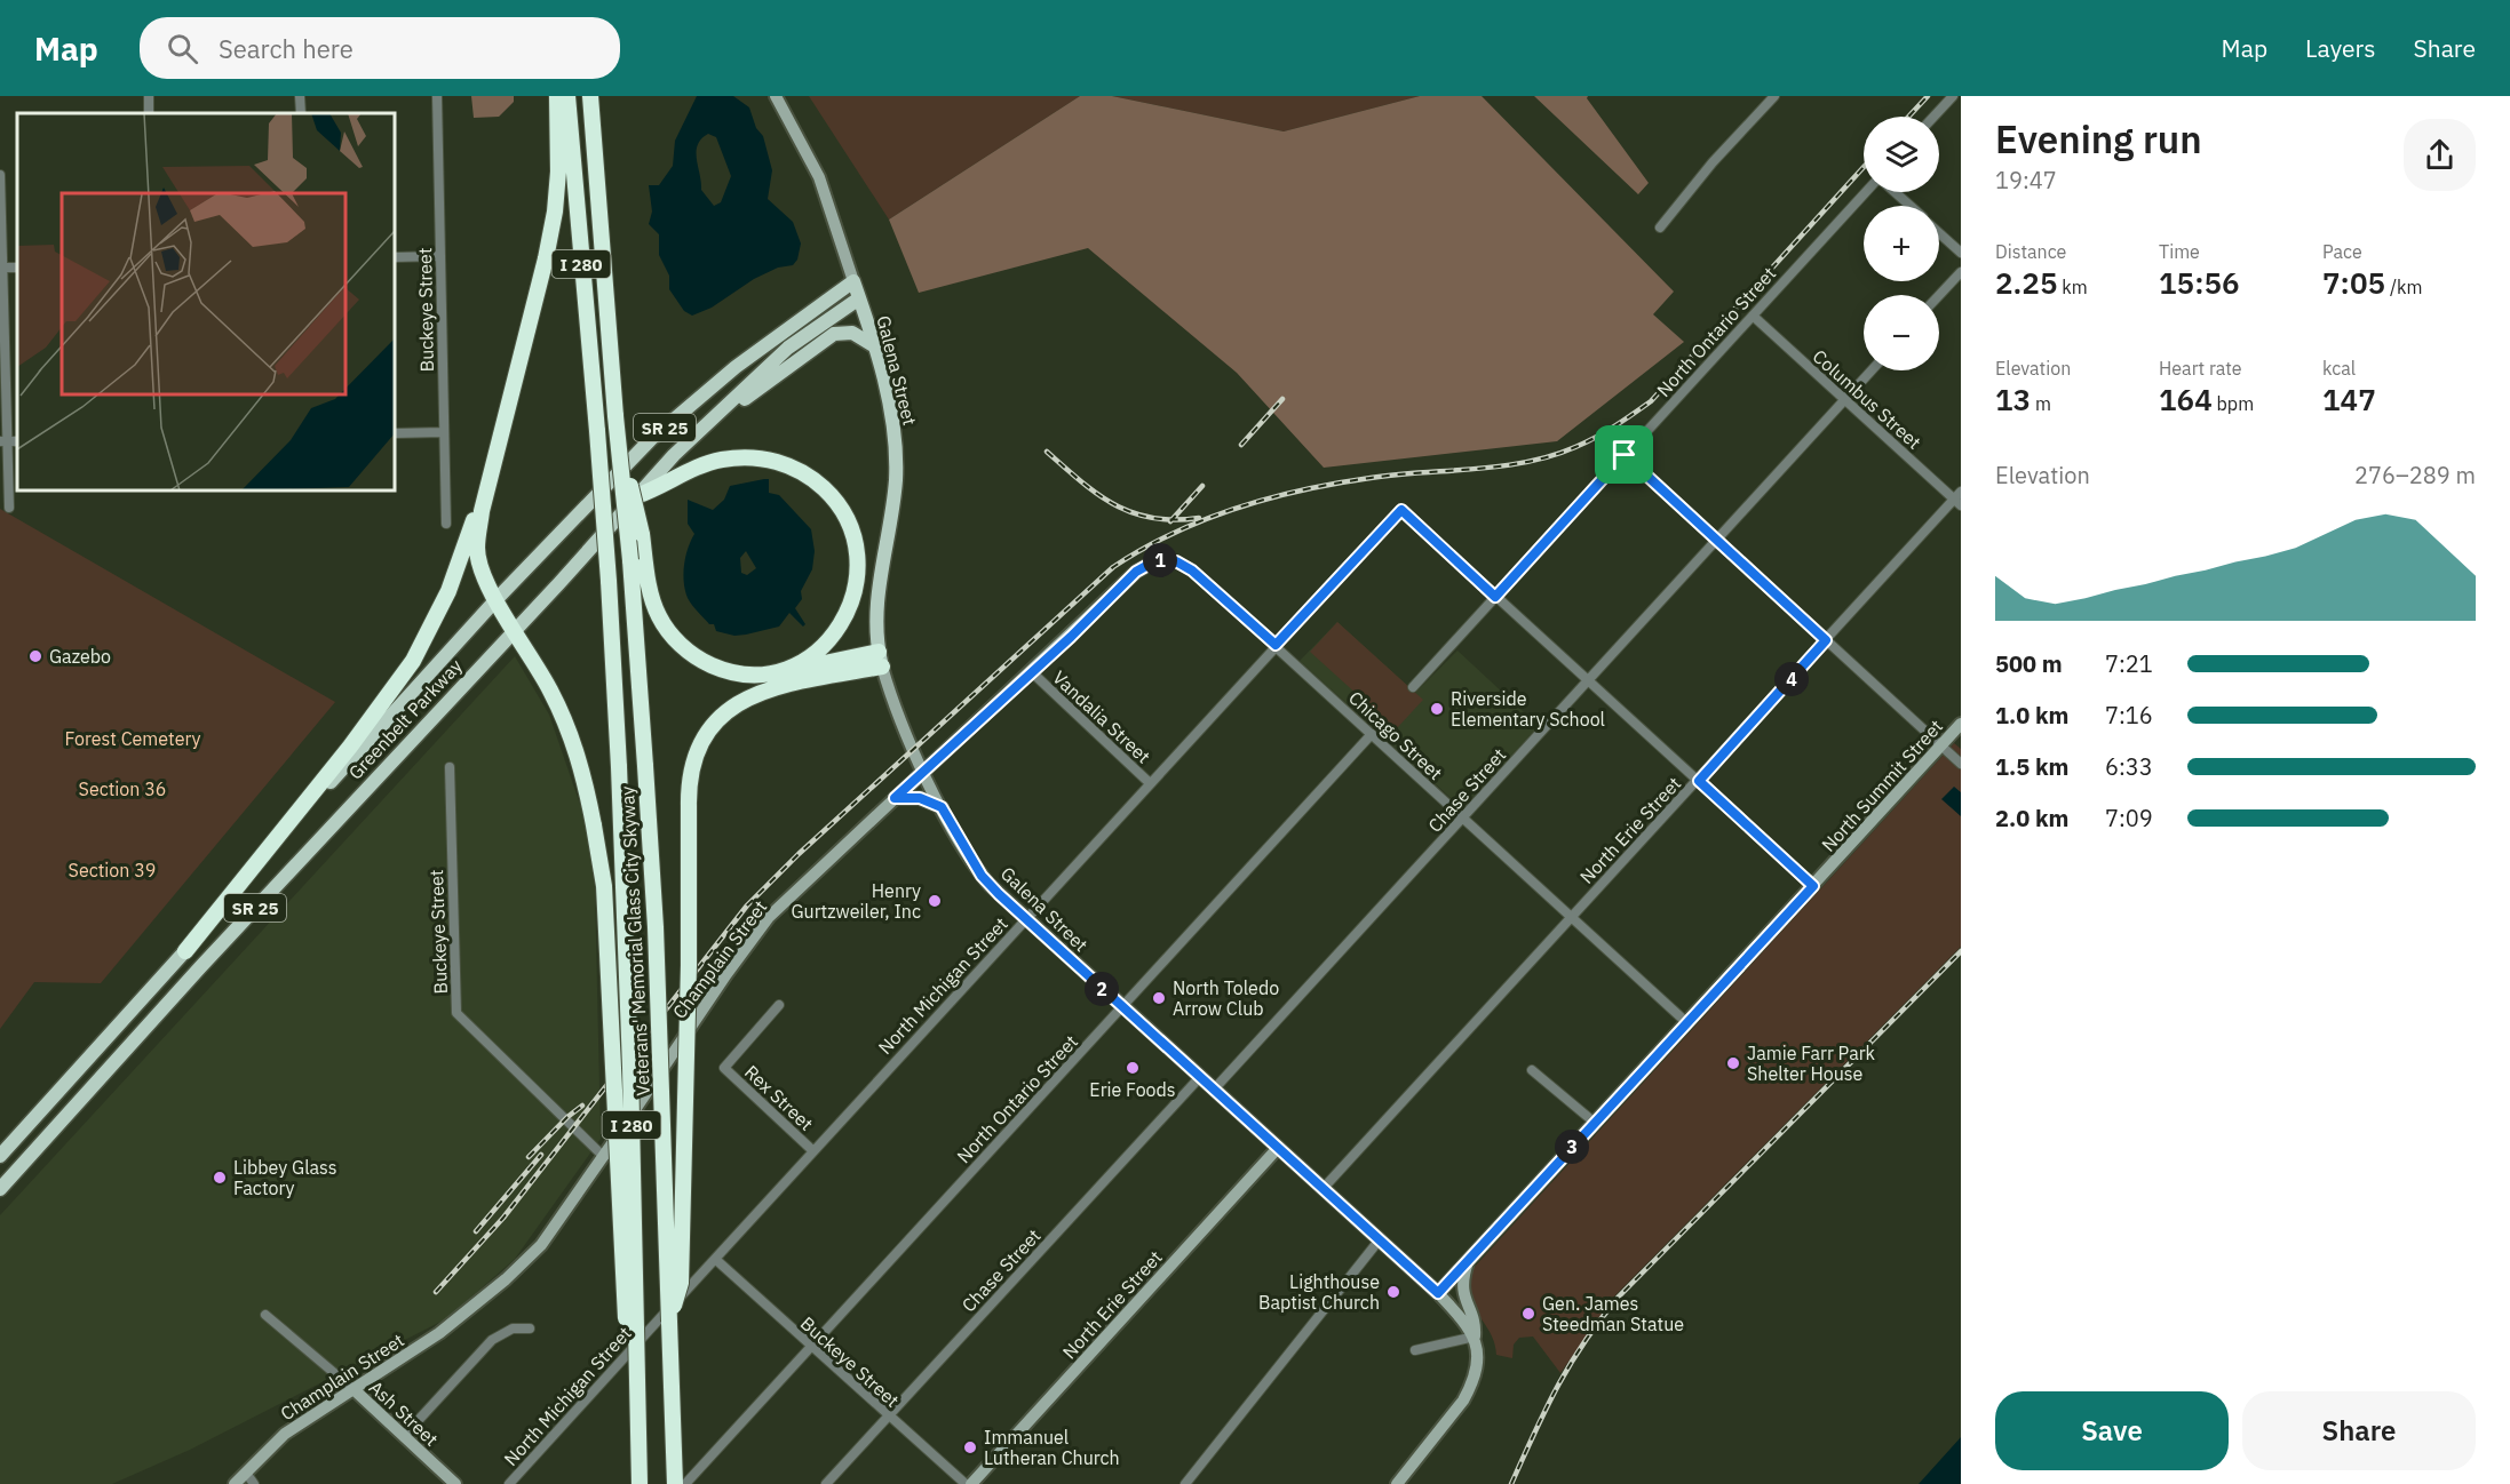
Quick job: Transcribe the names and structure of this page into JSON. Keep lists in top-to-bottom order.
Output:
{
  "streets": {
    "highway": ["I 280", "Veterans' Memorial Glass City Skyway"],
    "main road": [
      "Galena Street",
      "SR 25",
      "Greenbelt Parkway",
      "North Summit Street",
      "North Erie Street",
      "Champlain Street",
      "Ash Street"
    ],
    "street": [
      "Buckeye Street",
      "North Ontario Street",
      "Columbus Street",
      "Vandalia Street",
      "Chicago Street",
      "Chase Street",
      "North Michigan Street",
      "Rex Street"
    ]
  },
  "crossings": [
    ["I 280", "Veterans' Memorial Glass City Skyway"],
    ["Buckeye Street", "North Ontario Street"],
    ["Buckeye Street", "Chase Street"],
    ["Buckeye Street", "Champlain Street"],
    ["Buckeye Street", "North Michigan Street"],
    ["North Ontario Street", "Galena Street"],
    ["North Ontario Street", "Columbus Street"],
    ["North Ontario Street", "Chicago Street"],
    ["North Ontario Street", "North Michigan Street"],
    ["Galena Street", "Greenbelt Parkway"],
    ["Galena Street", "North Summit Street"],
    ["Galena Street", "Chase Street"],
    ["Galena Street", "North Erie Street"],
    ["Galena Street", "Champlain Street"],
    ["Galena Street", "North Michigan Street"],
    ["Columbus Street", "Chase Street"],
    ["Columbus Street", "North Erie Street"],
    ["Vandalia Street", "Champlain Street"],
    ["Vandalia Street", "North Michigan Street"],
    ["Chicago Street", "North Summit Street"],
    ["Chicago Street", "Chase Street"],
    ["Chicago Street", "North Erie Street"],
    ["Chicago Street", "Champlain Street"],
    ["Chicago Street", "North Michigan Street"],
    ["Champlain Street", "Ash Street"],
    ["North Michigan Street", "Rex Street"]
  ],
  "parks": ["Forest Cemetery", "Section 36", "Section 39"],
  "places": [
    "Gazebo",
    "Riverside Elementary School",
    "Henry Gurtzweiler, Inc",
    "North Toledo Arrow Club",
    "Jamie Farr Park Shelter House",
    "Erie Foods",
    "Libbey Glass Factory",
    "Lighthouse Baptist Church",
    "Gen. James Steedman Statue",
    "Immanuel Lutheran Church"
  ],
  "page": {
    "header": "Map",
    "search": "Search here",
    "nav": ["Map", "Layers", "Share"],
    "heading": ["Evening run", "19:47"],
    "map_buttons": ["+", "−"],
    "stats": [
      ["Distance", "2.25 km"],
      ["Time", "15:56"],
      ["Pace", "7:05 /km"],
      ["Elevation", "13 m"],
      ["Heart rate", "164 bpm"],
      ["kcal", "147"]
    ],
    "chart": ["Elevation", "276–289 m"],
    "pins": [
      "1",
      "4",
      "2",
      "3"
    ],
    "list": [
      {
        "name": "500 m",
        "note": "7:21"
      },
      {
        "name": "1.0 km",
        "note": "7:16"
      },
      {
        "name": "1.5 km",
        "note": "6:33"
      },
      {
        "name": "2.0 km",
        "note": "7:09"
      }
    ],
    "buttons": ["Save", "Share"]
  }
}
